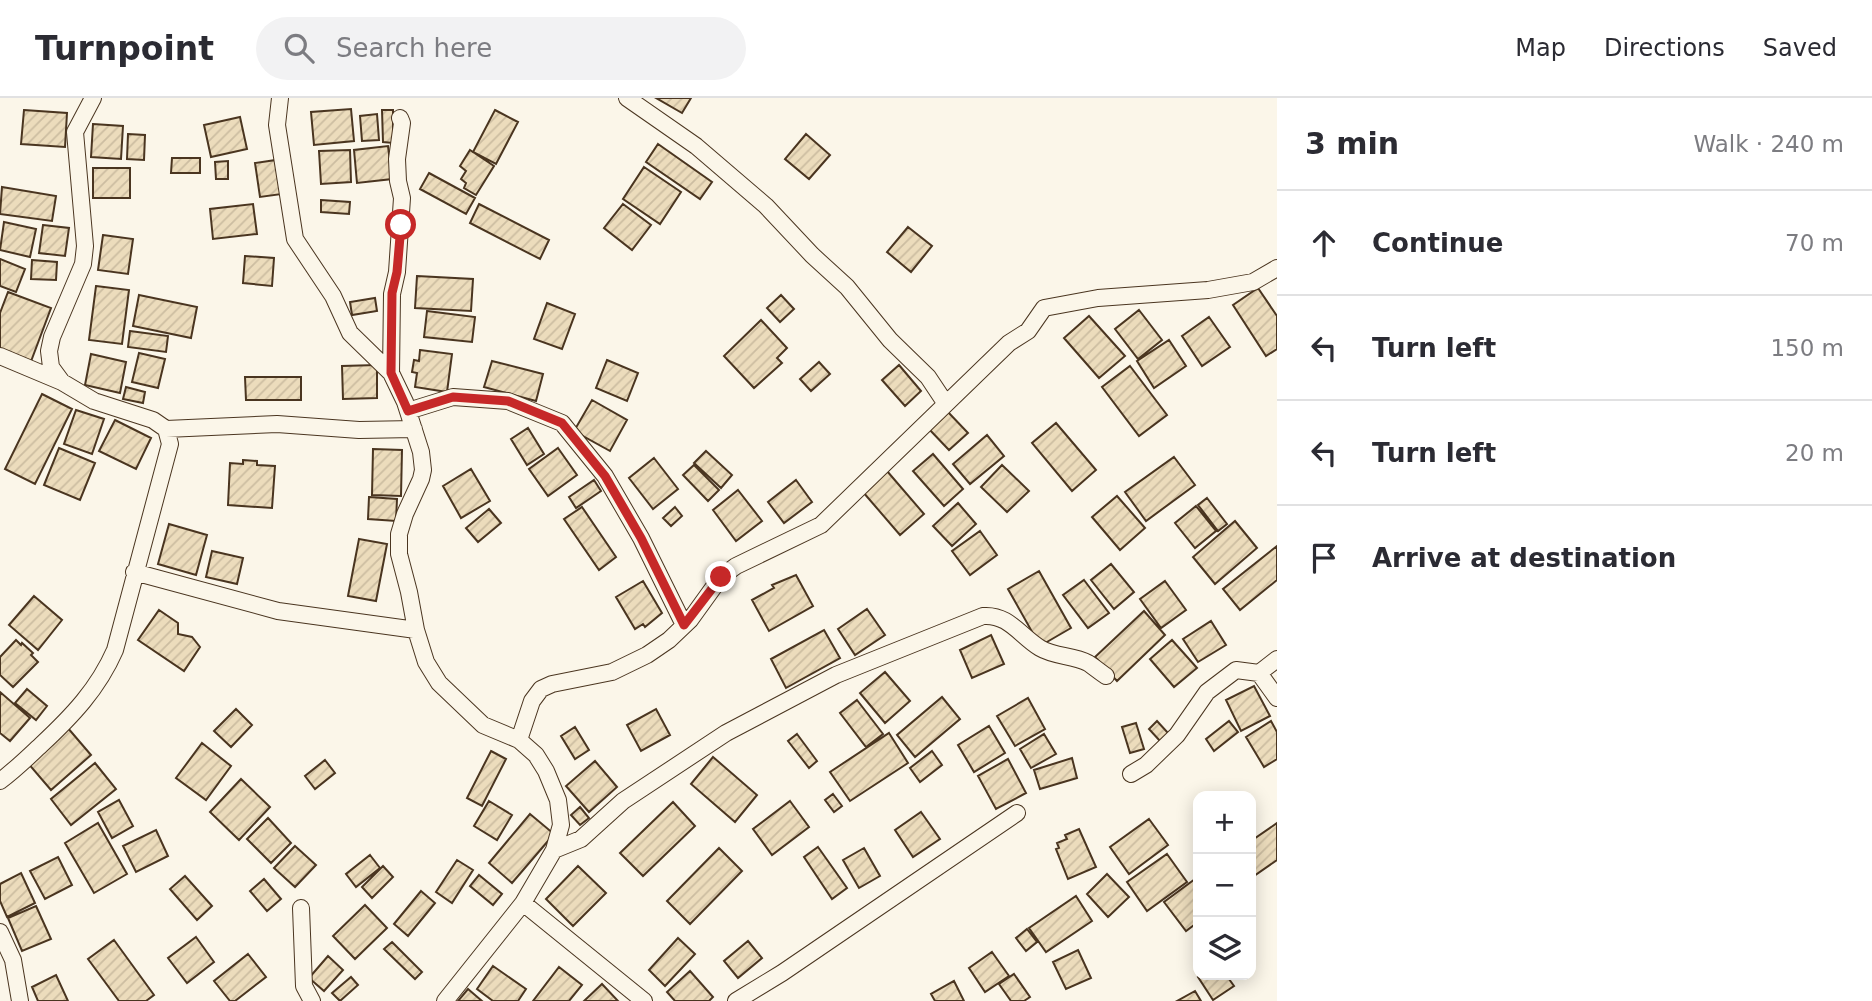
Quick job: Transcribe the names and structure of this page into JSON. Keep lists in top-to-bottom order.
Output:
{
  "page": {
    "header": "Turnpoint",
    "search": "Search here",
    "nav": ["Map", "Directions", "Saved"],
    "heading": ["3 min", "Walk · 240 m"],
    "list": [
      ["Continue", "70 m"],
      ["Turn left", "150 m"],
      ["Turn left", "20 m"],
      "Arrive at destination"
    ],
    "map_buttons": ["+", "−"]
  }
}
